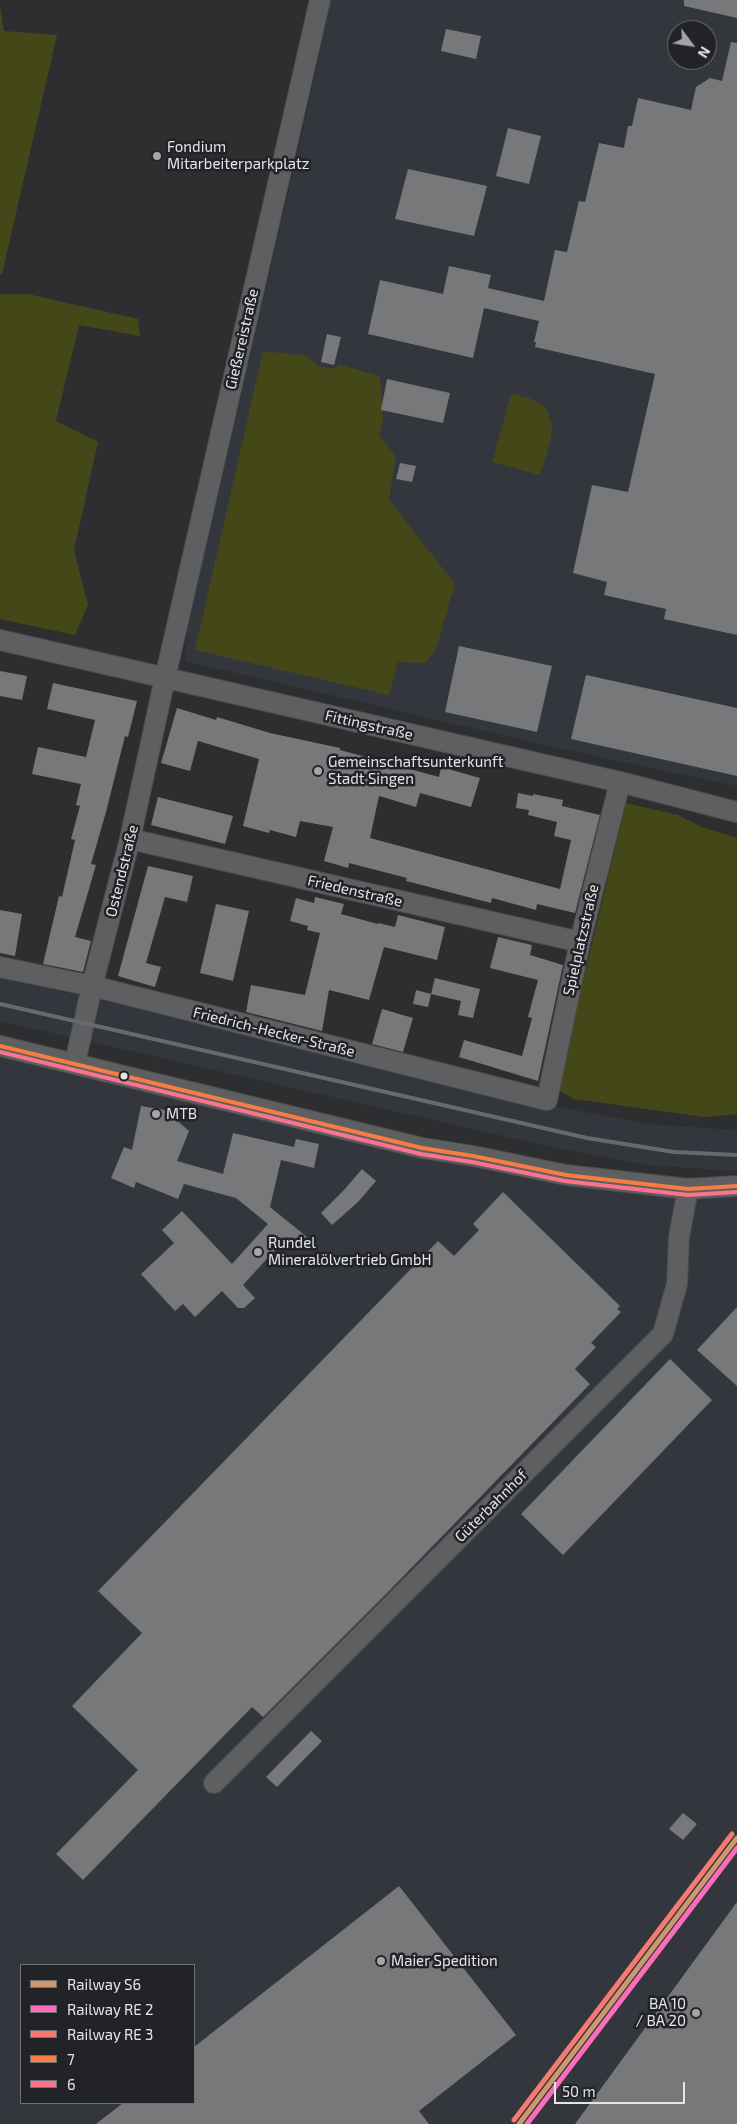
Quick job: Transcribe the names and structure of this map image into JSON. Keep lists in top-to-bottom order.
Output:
{
  "streets": {
    "street": [
      "Gießereistraße",
      "Fittingstraße",
      "Ostendstraße",
      "Friedenstraße",
      "Spielplatzstraße",
      "Friedrich-Hecker-Straße",
      "Güterbahnhof"
    ]
  },
  "crossings": [
    ["Gießereistraße", "Fittingstraße"],
    ["Gießereistraße", "Ostendstraße"],
    ["Fittingstraße", "Ostendstraße"],
    ["Fittingstraße", "Spielplatzstraße"],
    ["Ostendstraße", "Friedenstraße"],
    ["Ostendstraße", "Friedrich-Hecker-Straße"],
    ["Friedenstraße", "Spielplatzstraße"],
    ["Spielplatzstraße", "Friedrich-Hecker-Straße"]
  ],
  "places": [
    "Fondium Mitarbeiterparkplatz",
    "Gemeinschaftsunterkunft Stadt Singen",
    "MTB",
    "Rundel Mineralölvertrieb GmbH",
    "Maier Spedition",
    "BA 10 / BA 20"
  ],
  "lines": ["transit line 7", "transit line 6", "rail line S6"],
  "legend": [
    "Railway S6",
    "Railway RE 2",
    "Railway RE 3",
    "7",
    "6"
  ],
  "scale_bar": "50 m",
  "north": "bottom right"
}
